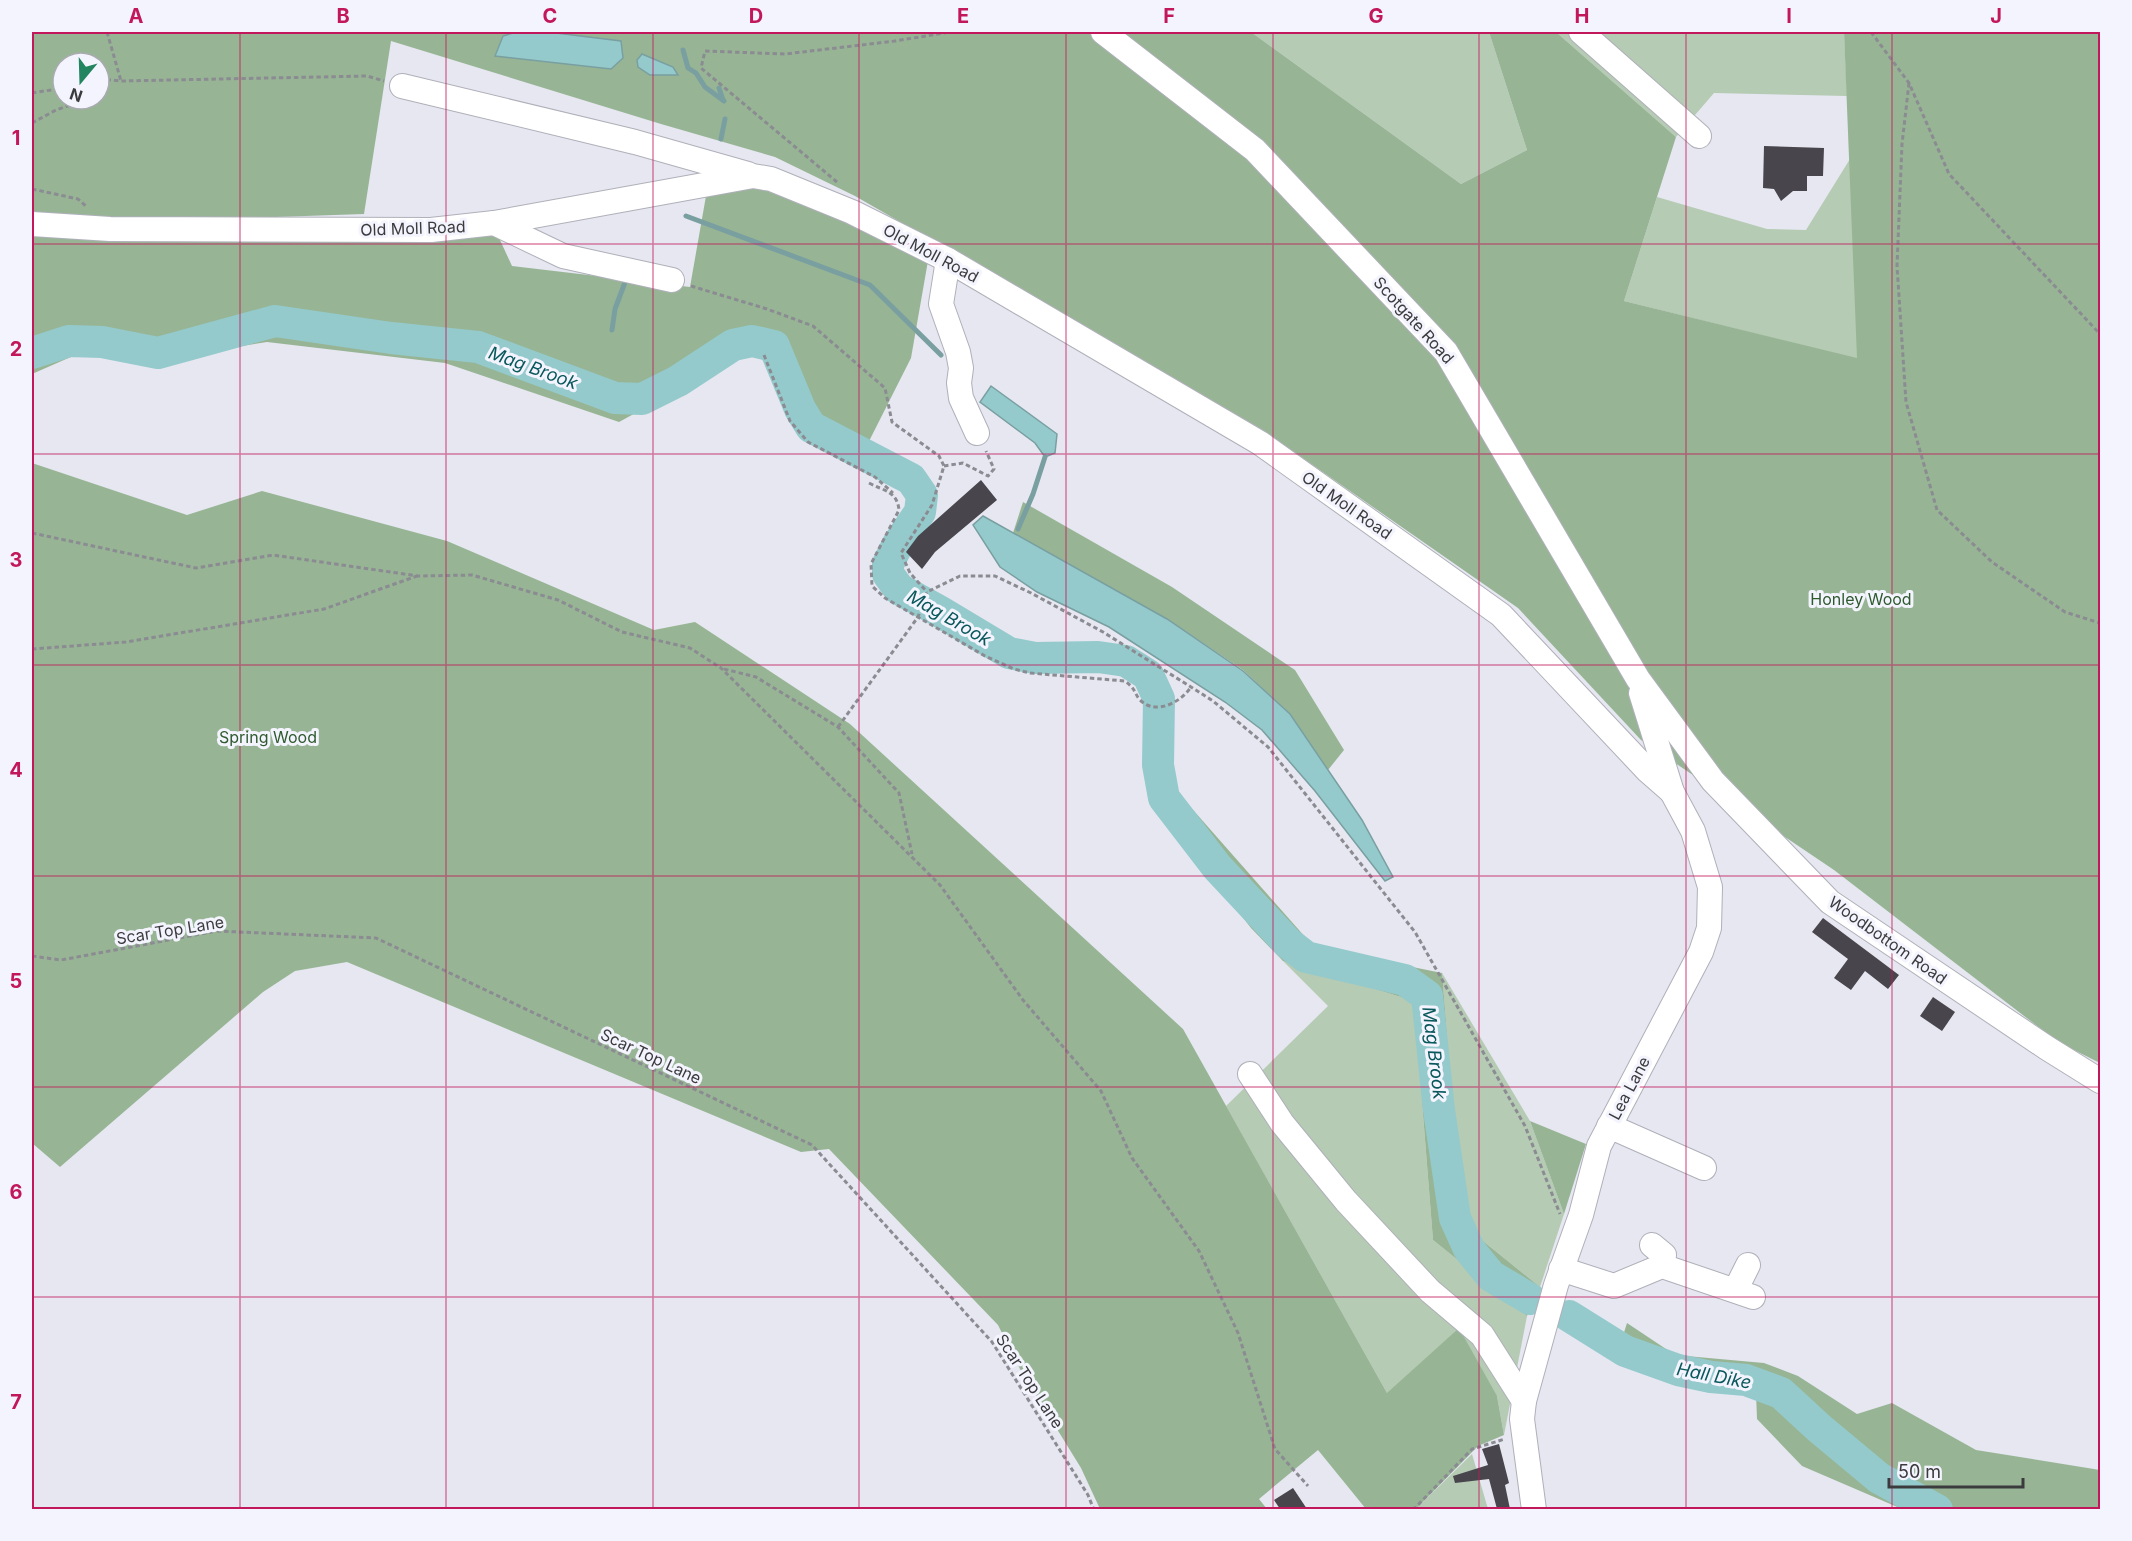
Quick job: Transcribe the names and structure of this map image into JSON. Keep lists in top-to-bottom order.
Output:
{
  "streets": {
    "street": [
      "Old Moll Road",
      "Scotgate Road",
      "Woodbottom Road",
      "Lea Lane"
    ],
    "path": ["Scar Top Lane"]
  },
  "crossings": [
    ["Old Moll Road", "Lea Lane"],
    ["Scotgate Road", "Woodbottom Road"],
    ["Scotgate Road", "Lea Lane"],
    ["Woodbottom Road", "Lea Lane"]
  ],
  "water": ["Mag Brook", "Hall Dike"],
  "parks": ["Honley Wood", "Spring Wood"],
  "scale_bar": "50 m",
  "north": "bottom",
  "grid": {
    "columns": [
      "A",
      "B",
      "C",
      "D",
      "E",
      "F",
      "G",
      "H",
      "I",
      "J"
    ],
    "rows": [
      "1",
      "2",
      "3",
      "4",
      "5",
      "6",
      "7"
    ]
  }
}
